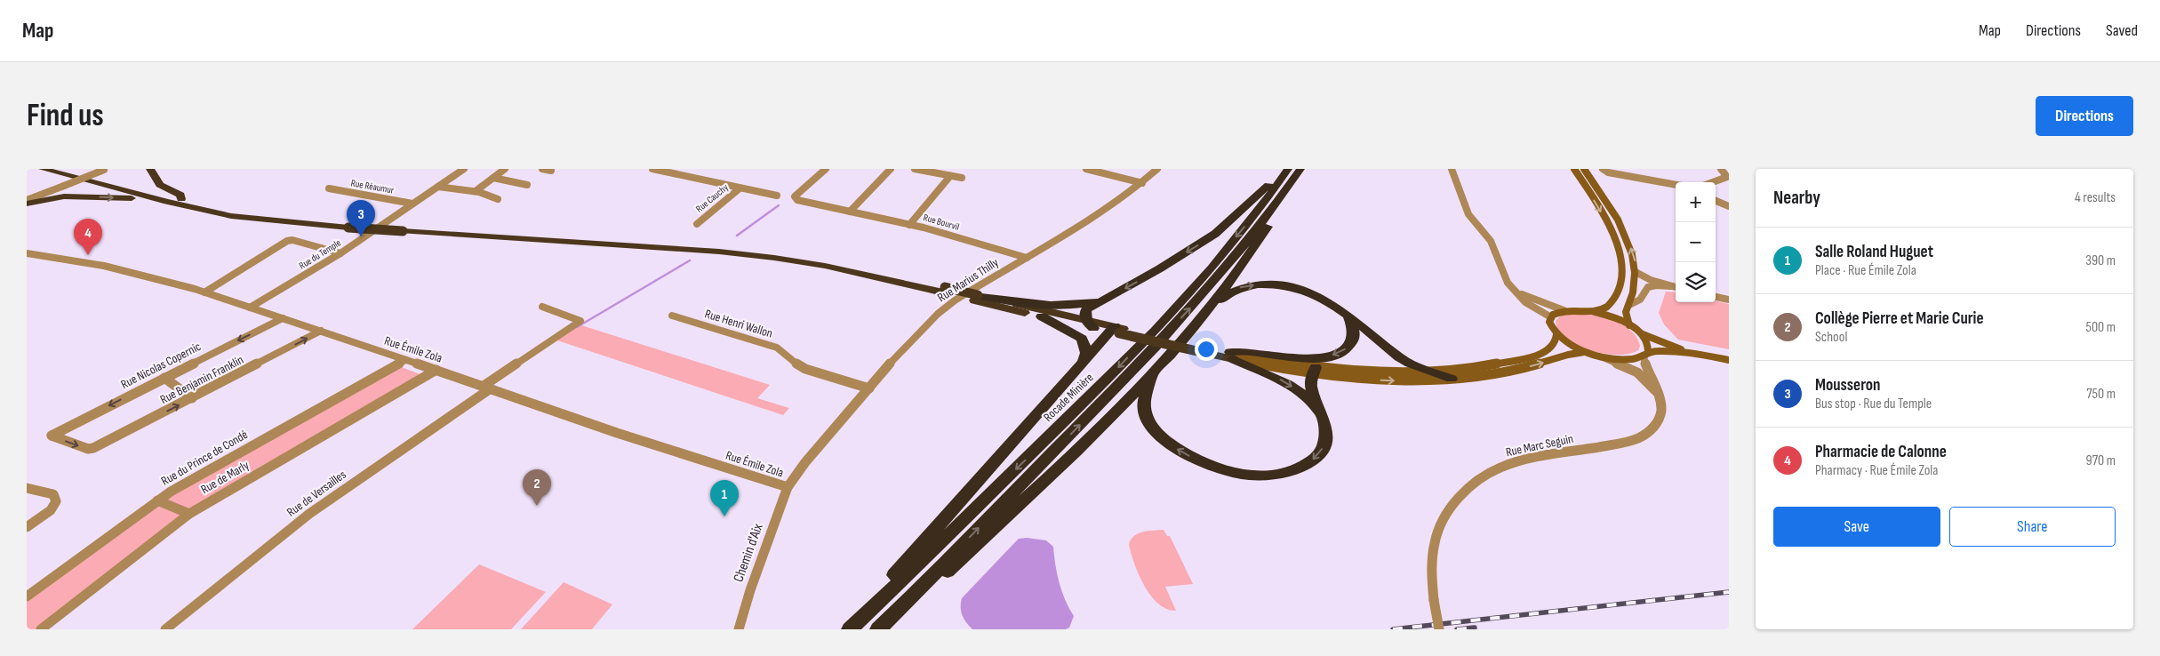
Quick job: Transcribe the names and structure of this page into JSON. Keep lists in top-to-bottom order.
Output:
{
  "streets": {
    "highway": ["Rocade Minière"],
    "street": [
      "Rue Réaumur",
      "Rue Cauchy",
      "Rue Bourvil",
      "Rue du Temple",
      "Rue Marius Thilly",
      "Rue Henri Wallon",
      "Rue Émile Zola",
      "Rue Nicolas Copernic",
      "Rue Benjamin Franklin",
      "Rue Marc Seguin",
      "Rue du Prince de Condé",
      "Rue de Marly",
      "Rue de Versailles",
      "Chemin d'Aix"
    ]
  },
  "crossings": [
    ["Rue Réaumur", "Rue du Temple"],
    ["Rue Bourvil", "Rue Marius Thilly"],
    ["Rue du Temple", "Rue Émile Zola"],
    ["Rue Marius Thilly", "Rue Henri Wallon"],
    ["Rue Marius Thilly", "Rue Émile Zola"],
    ["Rue Marius Thilly", "Chemin d'Aix"],
    ["Rue Émile Zola", "Rue Nicolas Copernic"],
    ["Rue Émile Zola", "Rue Benjamin Franklin"],
    ["Rue Émile Zola", "Rue du Prince de Condé"],
    ["Rue Émile Zola", "Rue de Marly"],
    ["Rue Émile Zola", "Rue de Versailles"],
    ["Rue Émile Zola", "Chemin d'Aix"],
    ["Rue Nicolas Copernic", "Rue Benjamin Franklin"]
  ],
  "one_way": ["Rue Benjamin Franklin"],
  "page": {
    "header": "Map",
    "nav": ["Map", "Directions", "Saved"],
    "buttons": [
      "Directions",
      ["Save", "Share"]
    ],
    "title": "Find us",
    "heading": ["Nearby", "4 results"],
    "map_buttons": ["+", "−"],
    "pins": [
      "3",
      "4",
      "2",
      "1"
    ],
    "list": [
      {
        "mark": "1",
        "name": "Salle Roland Huguet",
        "note": "Place · Rue Émile Zola",
        "value": "390 m"
      },
      {
        "mark": "2",
        "name": "Collège Pierre et Marie Curie",
        "note": "School",
        "value": "500 m"
      },
      {
        "mark": "3",
        "name": "Mousseron",
        "note": "Bus stop · Rue du Temple",
        "value": "750 m"
      },
      {
        "mark": "4",
        "name": "Pharmacie de Calonne",
        "note": "Pharmacy · Rue Émile Zola",
        "value": "970 m"
      }
    ]
  }
}
